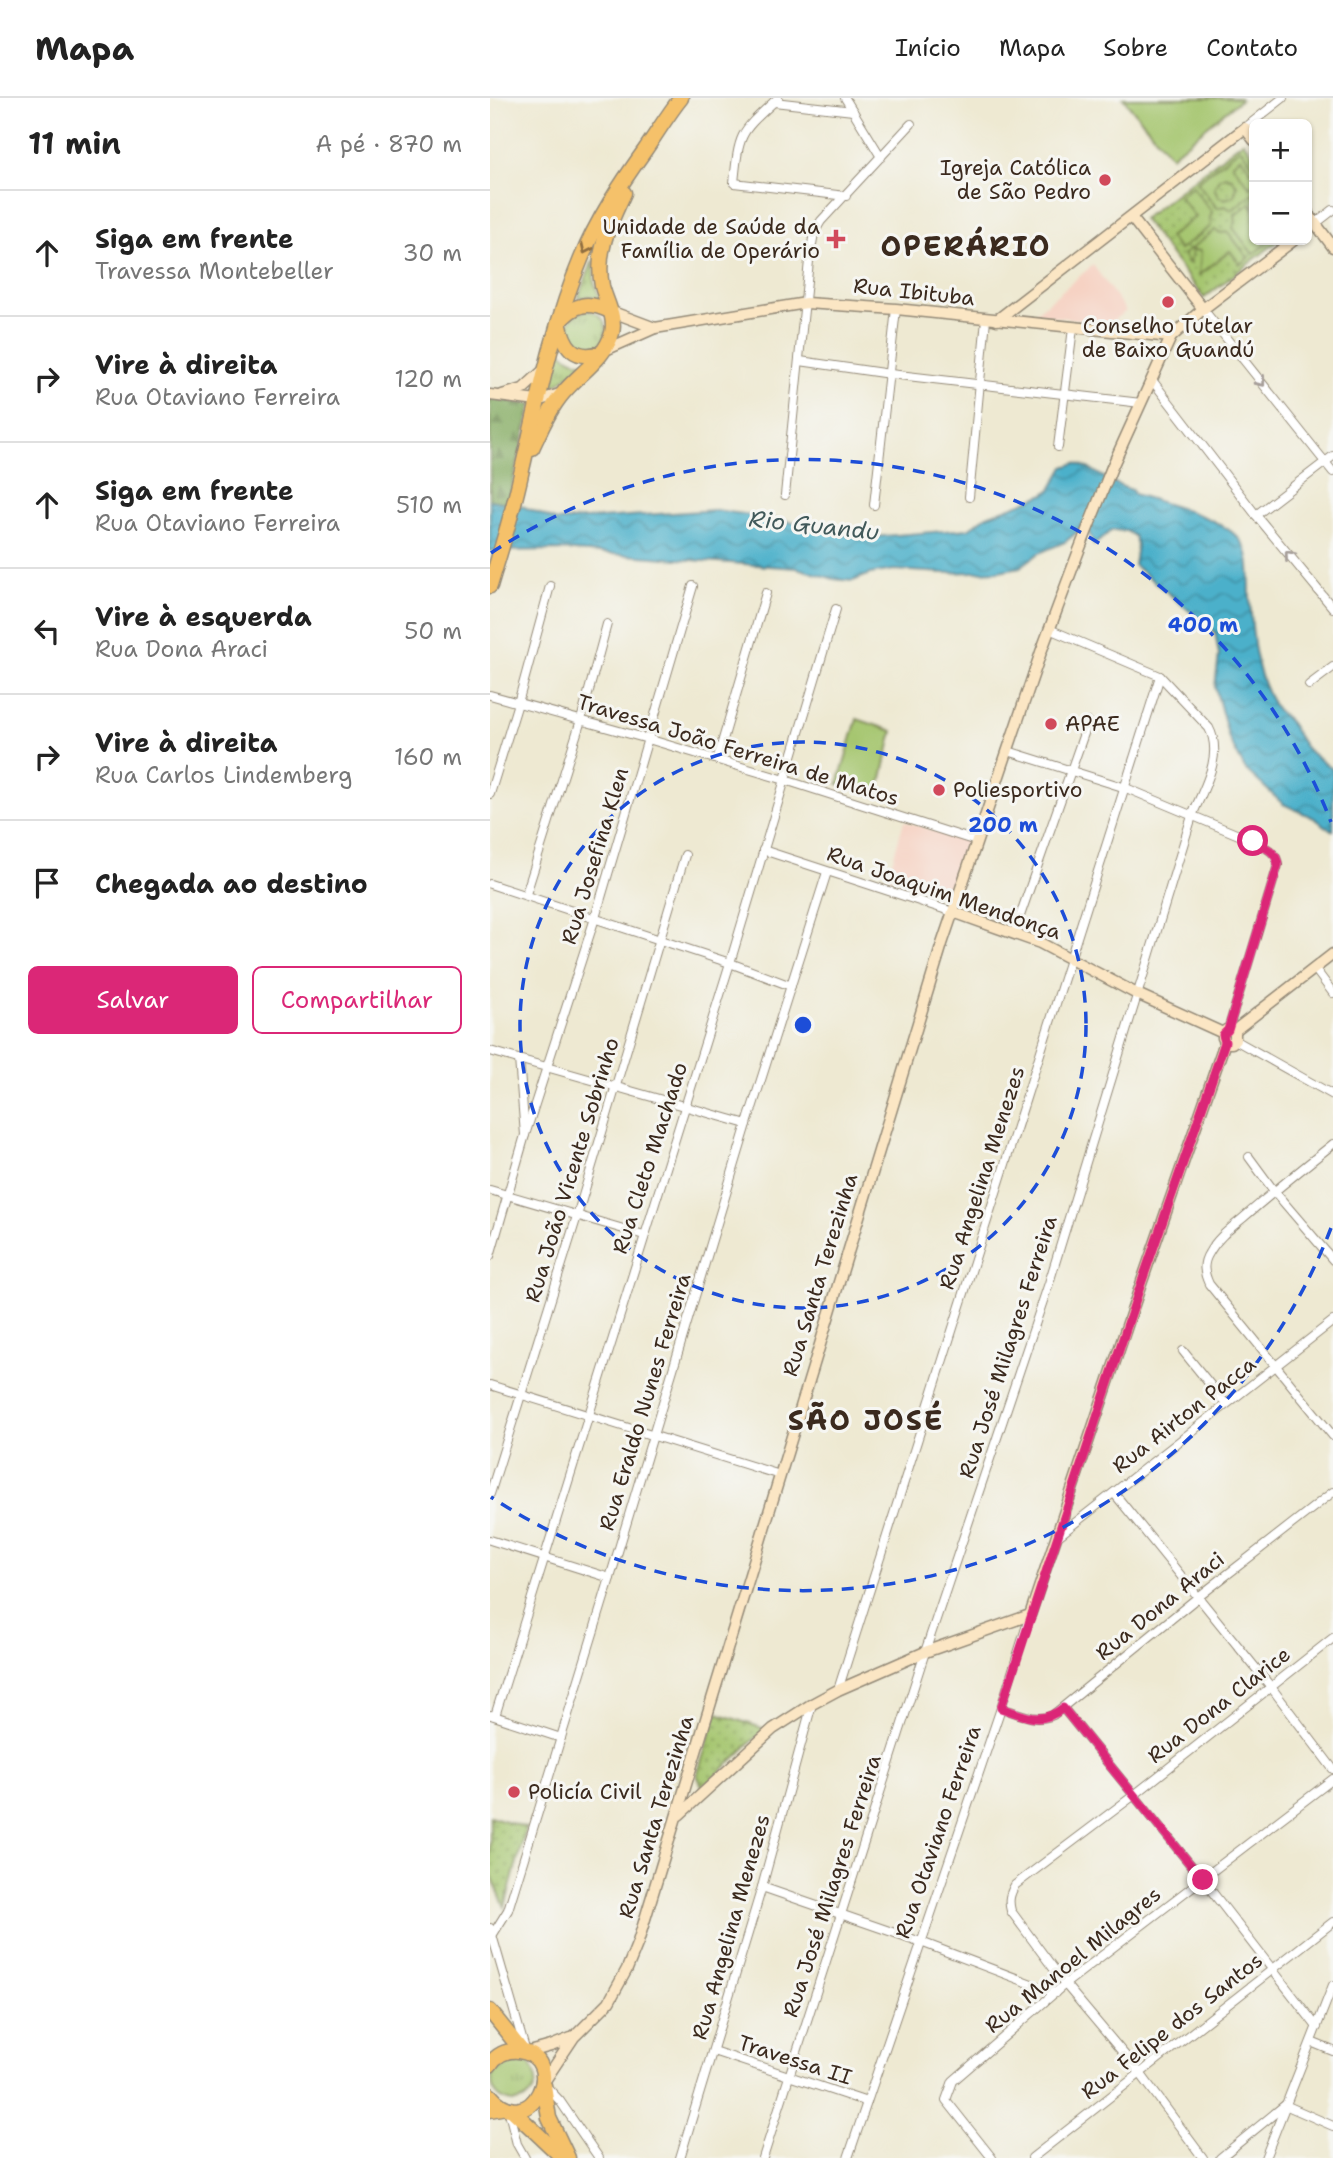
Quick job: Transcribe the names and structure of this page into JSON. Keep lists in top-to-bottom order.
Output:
{
  "streets": {
    "street": [
      "Rua Ibituba",
      "Travessa João Ferreira de Matos",
      "Rua Josefina Klen",
      "Rua Joaquim Mendonça",
      "Rua Cleto Machado",
      "Rua João Vicente Sobrinho",
      "Rua Angelina Menezes",
      "Rua Santa Terezinha",
      "Rua José Milagres Ferreira",
      "Rua Eraldo Nunes Ferreira",
      "Rua Airton Pacca",
      "Rua Dona Araci",
      "Rua Dona Clarice",
      "Rua Otaviano Ferreira",
      "Rua Manoel Milagres",
      "Rua Felipe dos Santos",
      "Travessa II"
    ]
  },
  "crossings": [
    ["Rua Ibituba", "Rua Santa Terezinha"],
    ["Travessa João Ferreira de Matos", "Rua Josefina Klen"],
    ["Travessa João Ferreira de Matos", "Rua Cleto Machado"],
    ["Travessa João Ferreira de Matos", "Rua Santa Terezinha"],
    ["Rua Joaquim Mendonça", "Rua Cleto Machado"],
    ["Rua Joaquim Mendonça", "Rua Angelina Menezes"],
    ["Rua Joaquim Mendonça", "Rua Santa Terezinha"],
    ["Rua Joaquim Mendonça", "Rua José Milagres Ferreira"],
    ["Rua Joaquim Mendonça", "Rua Eraldo Nunes Ferreira"],
    ["Rua Joaquim Mendonça", "Rua Otaviano Ferreira"],
    ["Rua Angelina Menezes", "Rua José Milagres Ferreira"],
    ["Rua Angelina Menezes", "Travessa II"],
    ["Rua Santa Terezinha", "Rua José Milagres Ferreira"],
    ["Rua José Milagres Ferreira", "Rua Otaviano Ferreira"],
    ["Rua José Milagres Ferreira", "Travessa II"],
    ["Rua Airton Pacca", "Rua Otaviano Ferreira"],
    ["Rua Dona Araci", "Rua Otaviano Ferreira"],
    ["Rua Dona Clarice", "Rua Manoel Milagres"],
    ["Rua Otaviano Ferreira", "Travessa II"]
  ],
  "districts": ["OPERÁRIO", "SÃO JOSÉ"],
  "water": ["Rio Guandu"],
  "places": {
    "other": [
      "Igreja Católica de São Pedro",
      "Conselho Tutelar de Baixo Guandú",
      "APAE",
      "Poliesportivo",
      "Policía Civil"
    ],
    "health": ["Unidade de Saúde da Família de Operário"]
  },
  "page": {
    "header": "Mapa",
    "nav": [
      "Início",
      "Mapa",
      "Sobre",
      "Contato"
    ],
    "heading": ["11 min", "A pé · 870 m"],
    "map_buttons": ["+", "−"],
    "list": [
      ["Siga em frente", "Travessa Montebeller", "30 m"],
      ["Vire à direita", "Rua Otaviano Ferreira", "120 m"],
      ["Siga em frente", "Rua Otaviano Ferreira", "510 m"],
      ["Vire à esquerda", "Rua Dona Araci", "50 m"],
      ["Vire à direita", "Rua Carlos Lindemberg", "160 m"],
      "Chegada ao destino"
    ],
    "buttons": ["Salvar", "Compartilhar"]
  },
  "rings": ["400 m", "200 m"]
}
